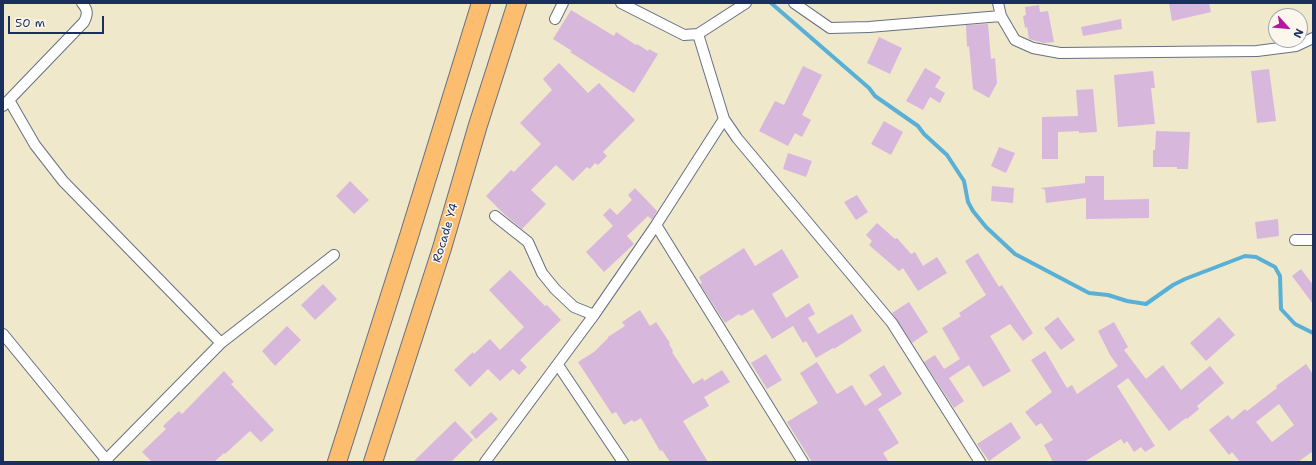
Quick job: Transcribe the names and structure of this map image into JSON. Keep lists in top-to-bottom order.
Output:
{
  "streets": {
    "highway": ["Rocade Y4"]
  },
  "scale_bar": "50 m",
  "north": "bottom right"
}
